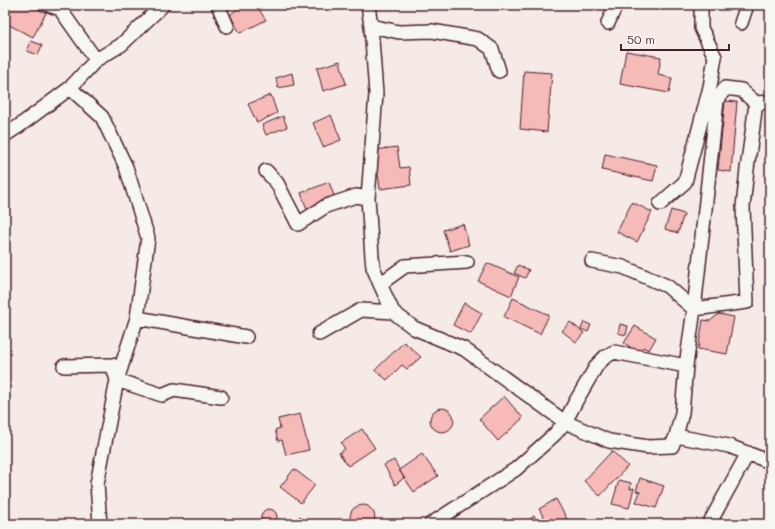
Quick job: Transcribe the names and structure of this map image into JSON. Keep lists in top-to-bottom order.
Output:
{
  "scale_bar": "50 m"
}
